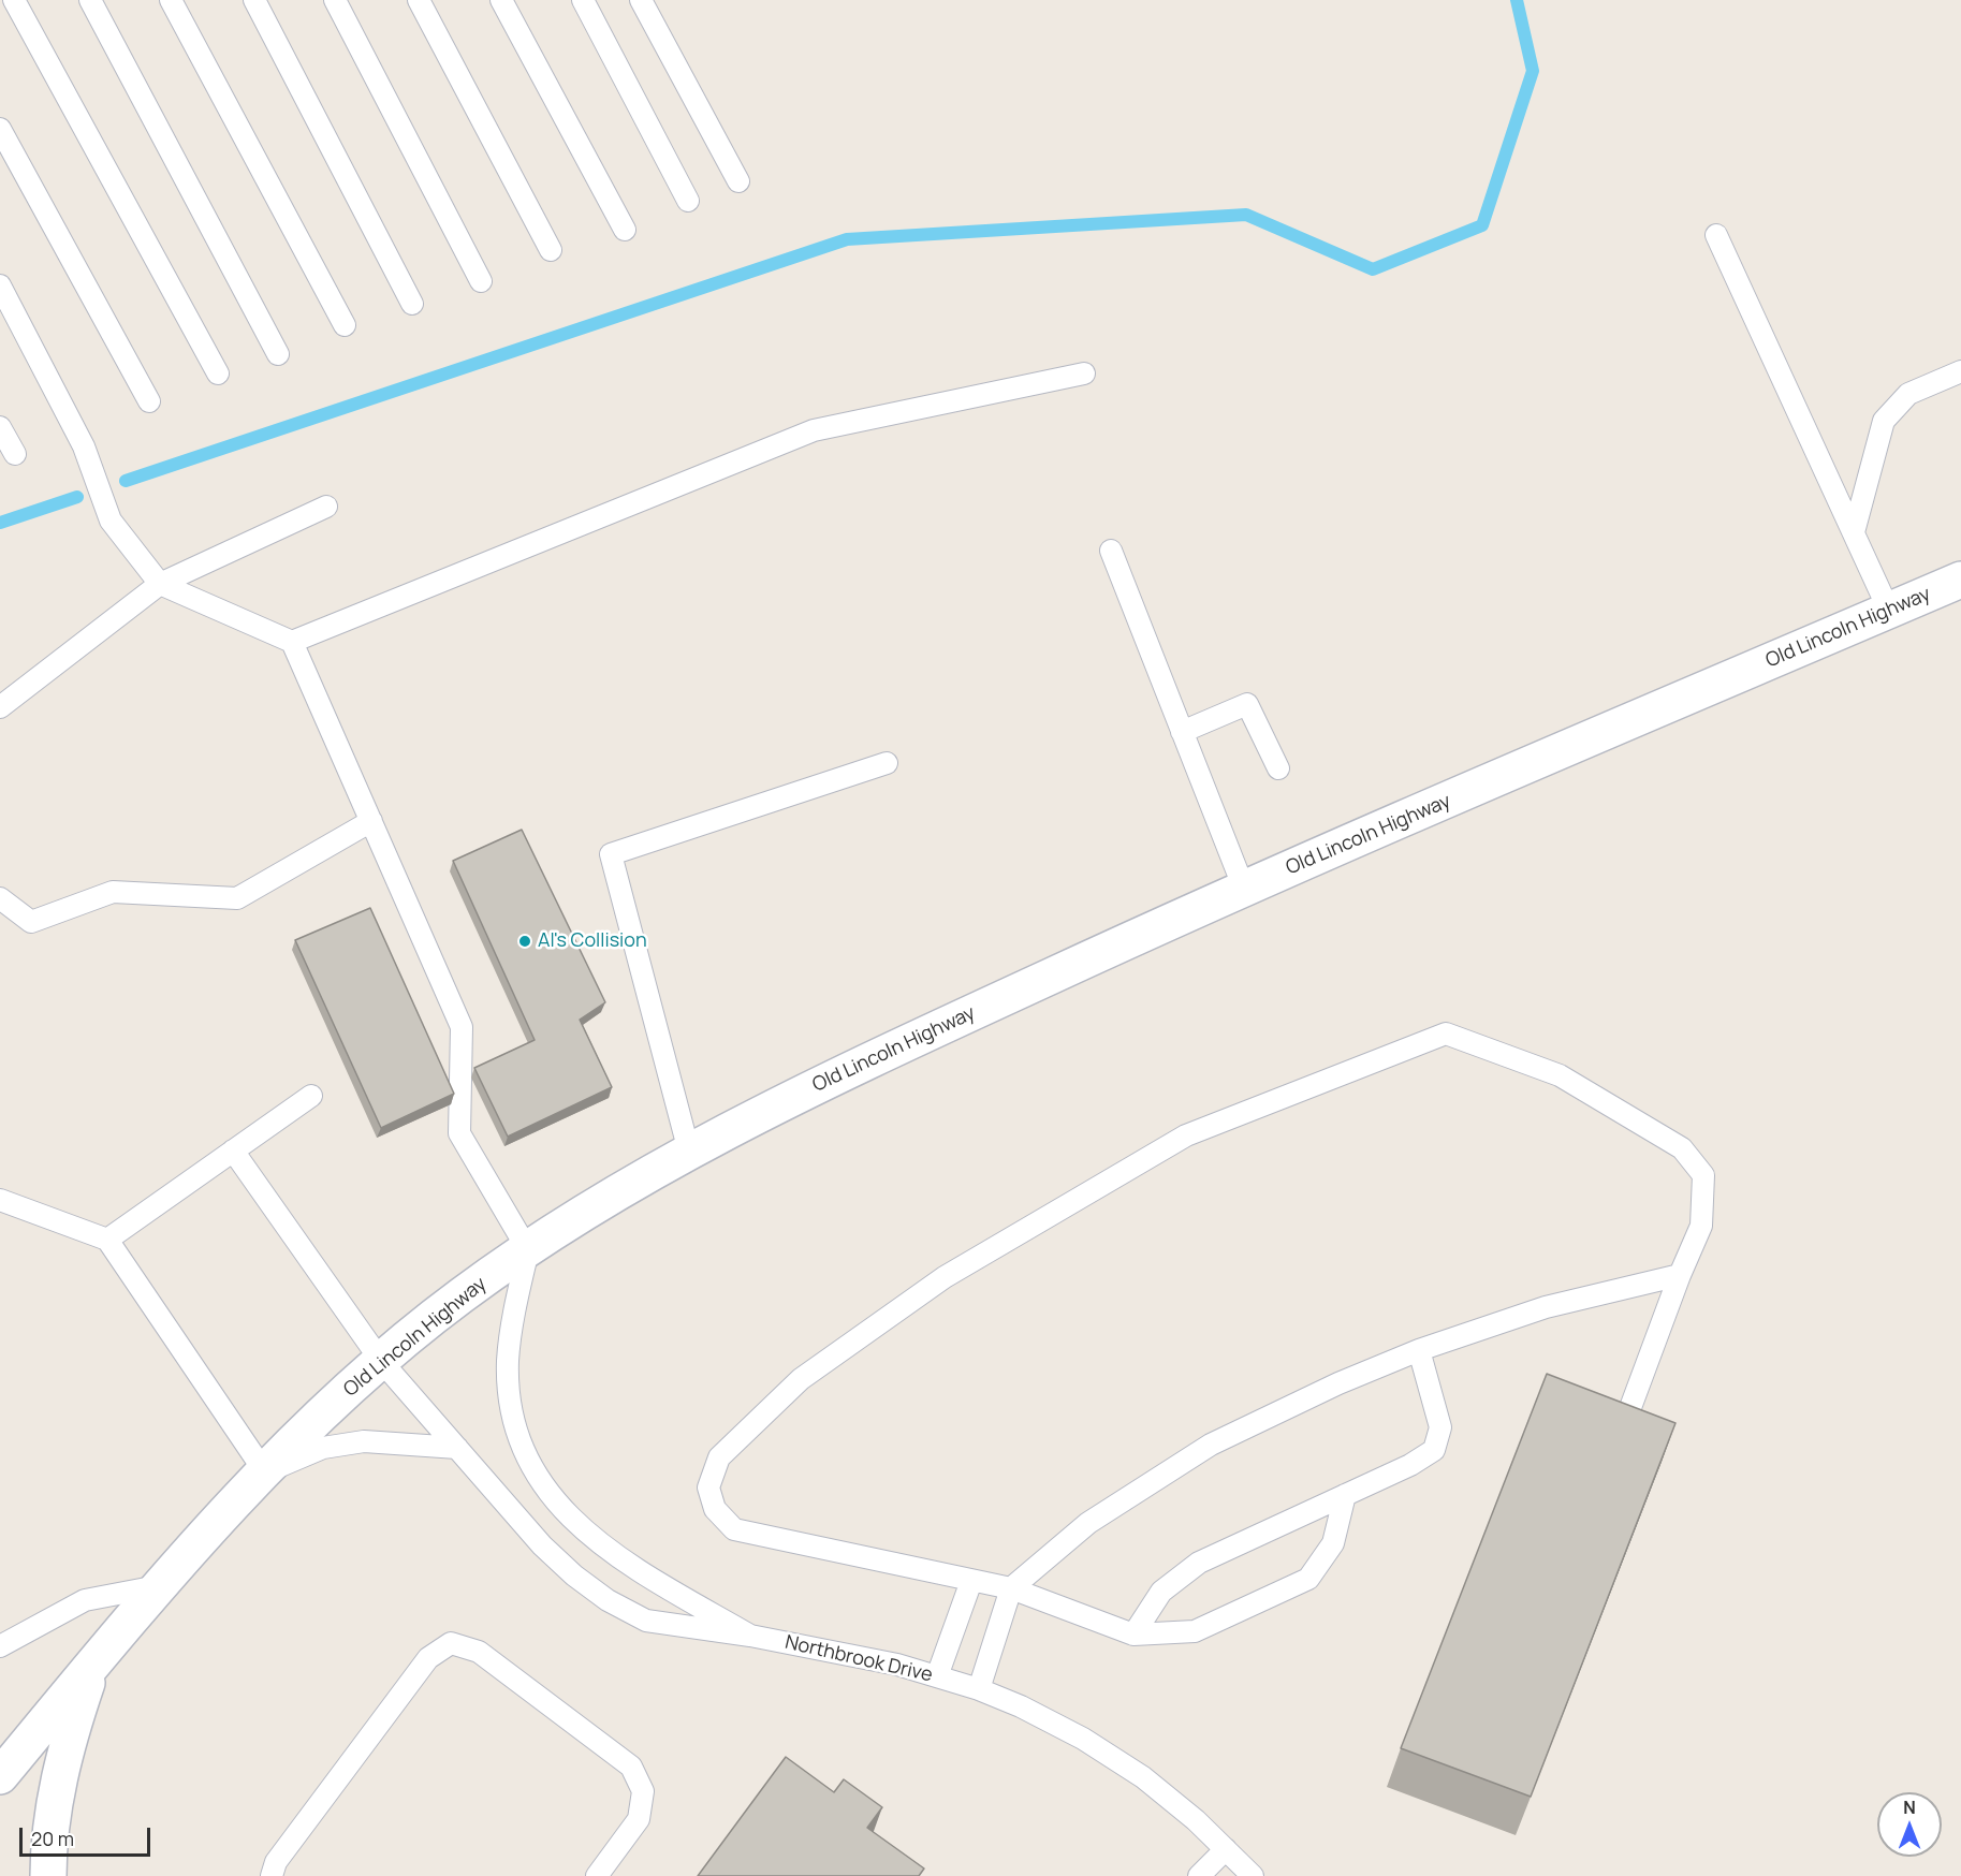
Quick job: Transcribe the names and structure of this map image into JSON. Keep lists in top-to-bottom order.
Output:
{
  "streets": {
    "main road": ["Old Lincoln Highway"],
    "lane": ["Northbrook Drive"]
  },
  "crossings": [
    ["Old Lincoln Highway", "Northbrook Drive"]
  ],
  "places": ["Al's Collision"],
  "scale_bar": "20 m",
  "north": "top"
}
